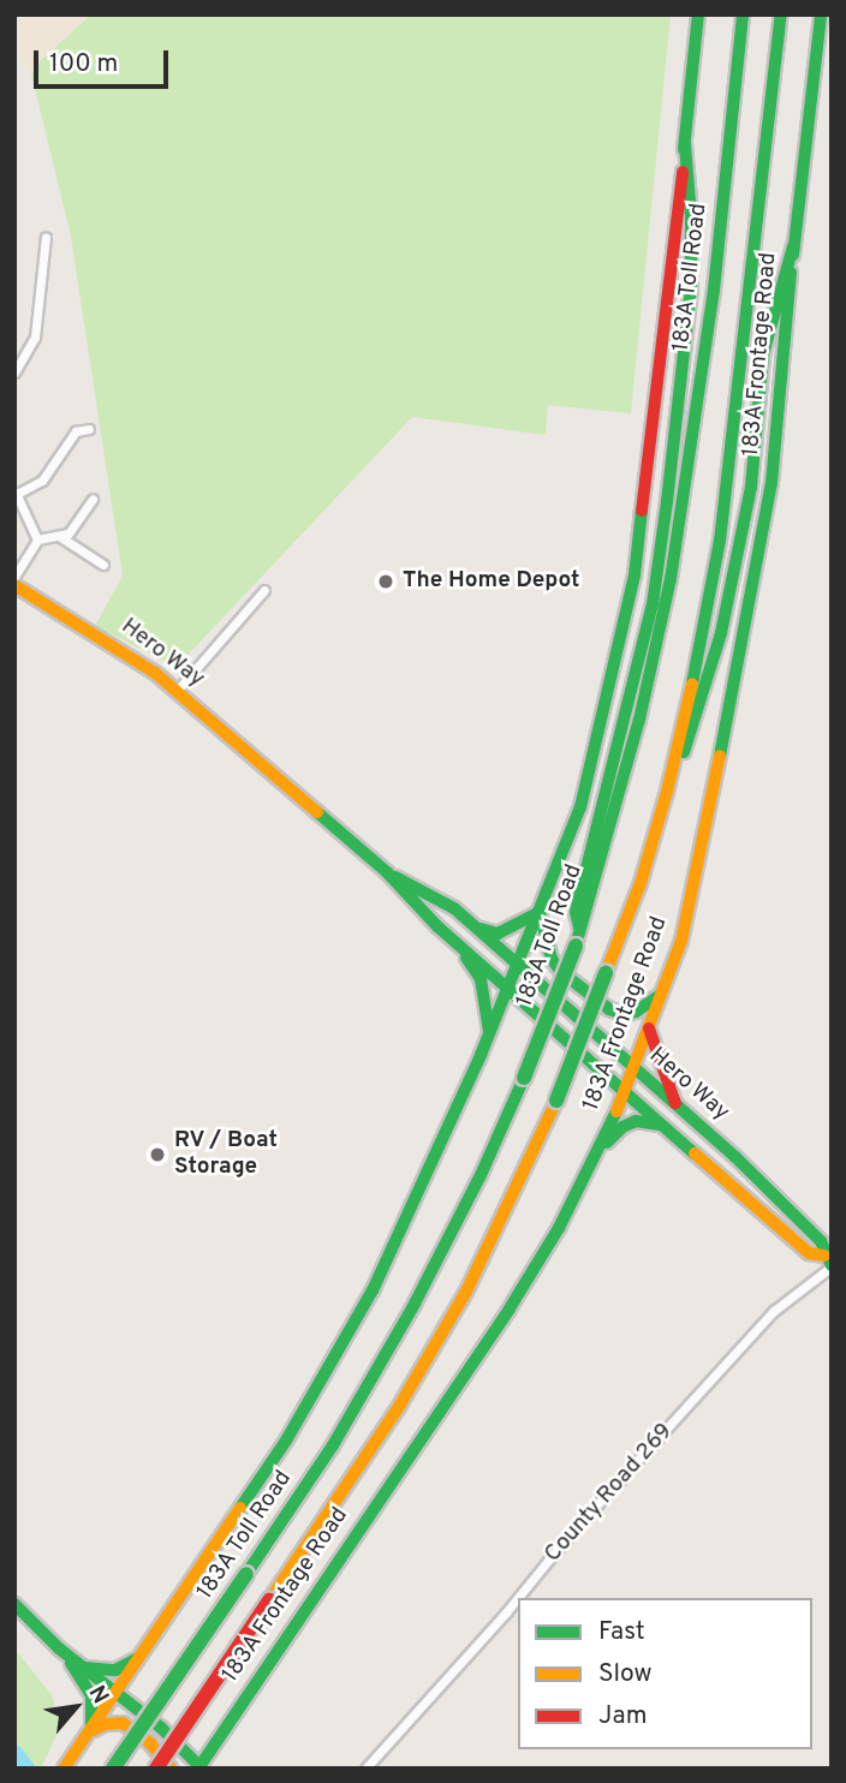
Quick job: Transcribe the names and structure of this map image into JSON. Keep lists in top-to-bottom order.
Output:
{
  "streets": {
    "main road": ["183A Toll Road", "183A Frontage Road", "Hero Way"],
    "street": ["County Road 269"]
  },
  "crossings": [
    ["183A Frontage Road", "Hero Way"],
    ["Hero Way", "County Road 269"]
  ],
  "places": ["The Home Depot", "RV / Boat Storage"],
  "legend": ["Fast", "Slow", "Jam"],
  "scale_bar": "100 m",
  "north": "top right"
}
